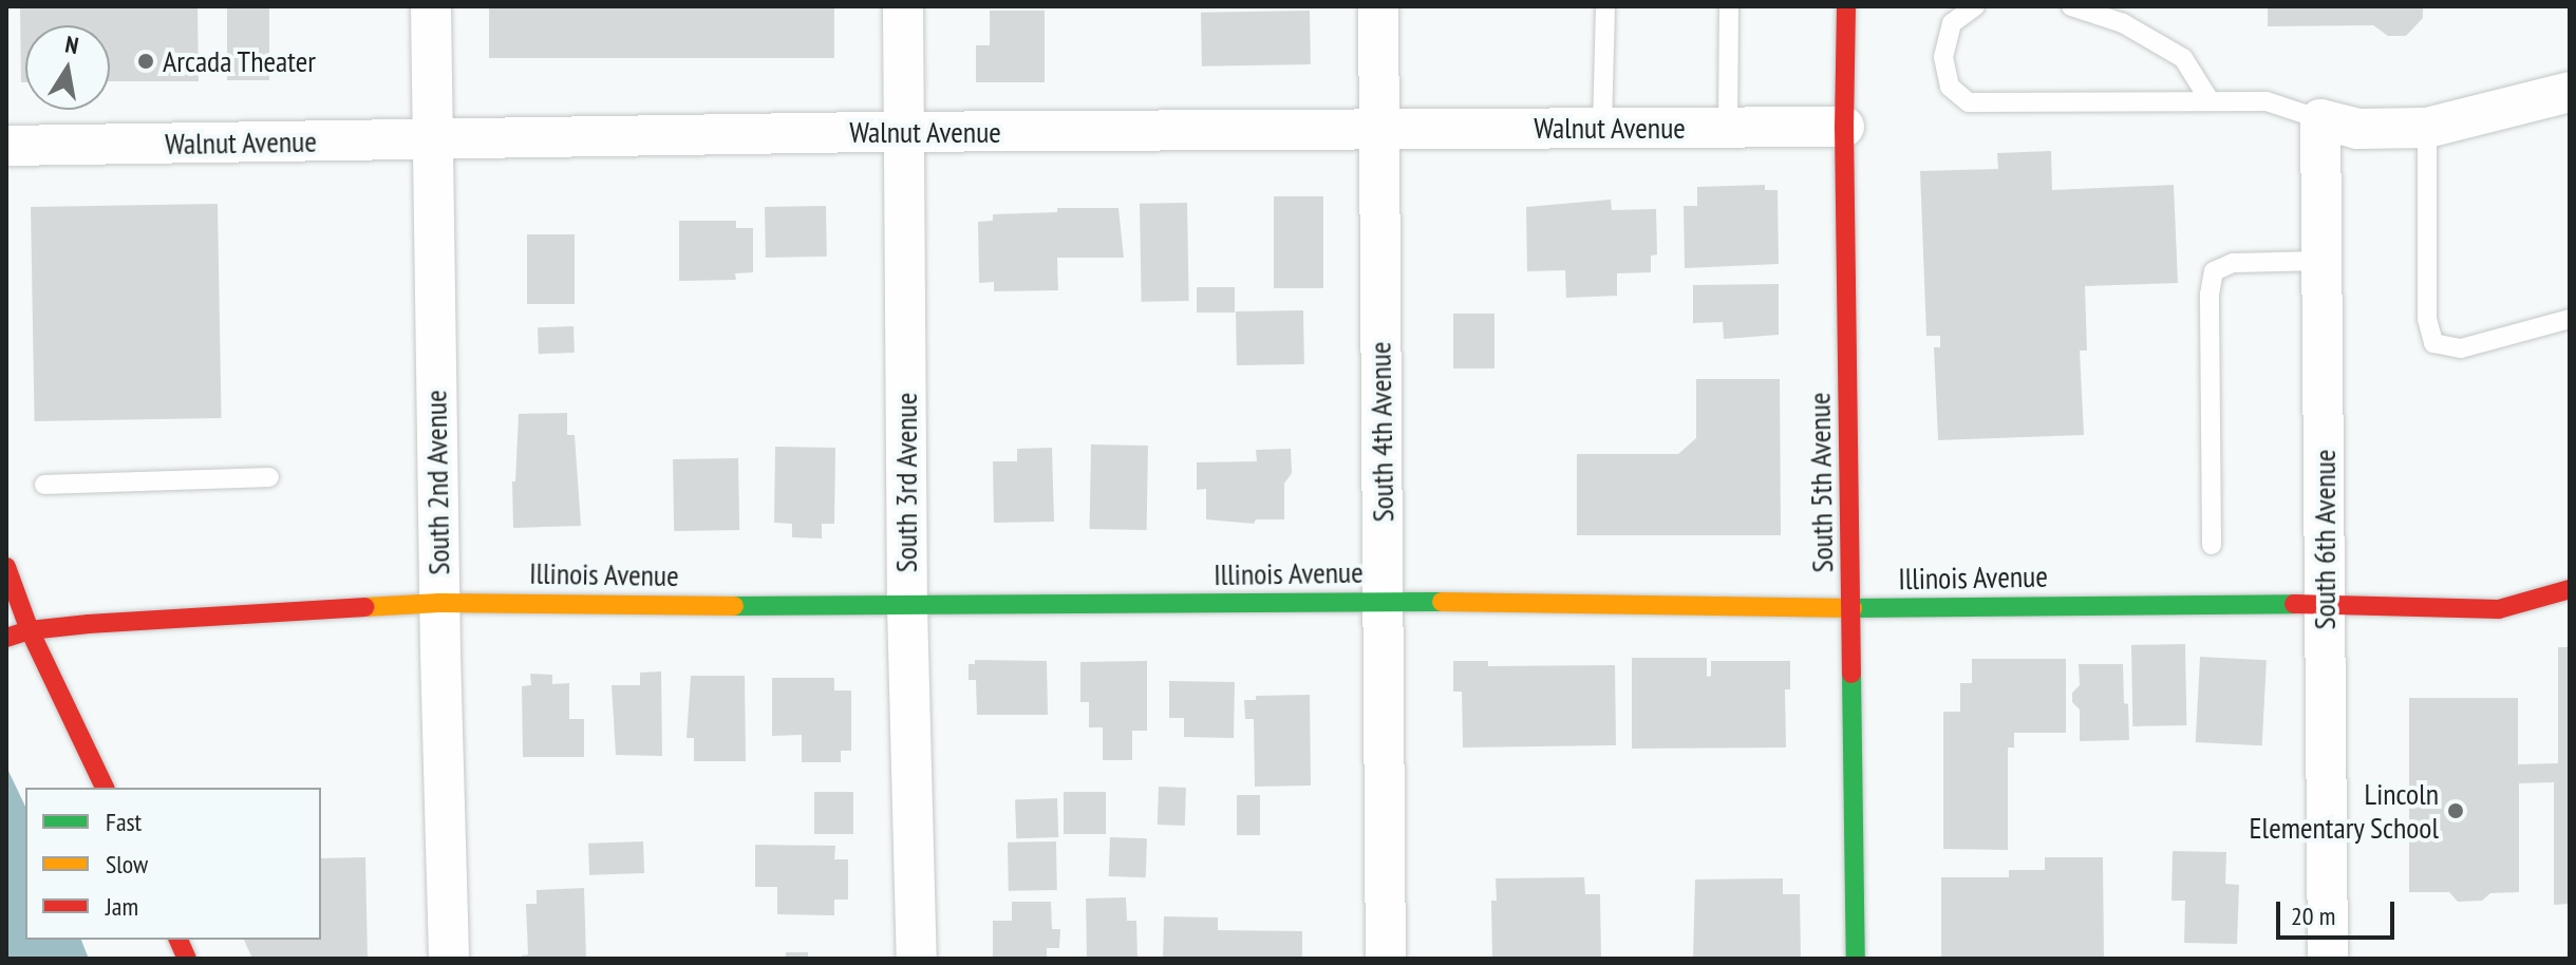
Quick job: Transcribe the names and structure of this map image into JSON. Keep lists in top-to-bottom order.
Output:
{
  "streets": {
    "street": [
      "Walnut Avenue",
      "South 4th Avenue",
      "South 2nd Avenue",
      "South 3rd Avenue",
      "South 5th Avenue",
      "South 6th Avenue",
      "Illinois Avenue"
    ]
  },
  "crossings": [
    ["Walnut Avenue", "South 4th Avenue"],
    ["Walnut Avenue", "South 2nd Avenue"],
    ["Walnut Avenue", "South 3rd Avenue"],
    ["Walnut Avenue", "South 5th Avenue"],
    ["South 4th Avenue", "Illinois Avenue"],
    ["South 2nd Avenue", "Illinois Avenue"],
    ["South 3rd Avenue", "Illinois Avenue"],
    ["South 5th Avenue", "Illinois Avenue"],
    ["South 6th Avenue", "Illinois Avenue"]
  ],
  "places": ["Arcada Theater", "Lincoln Elementary School"],
  "legend": ["Fast", "Slow", "Jam"],
  "scale_bar": "20 m",
  "north": "top"
}
